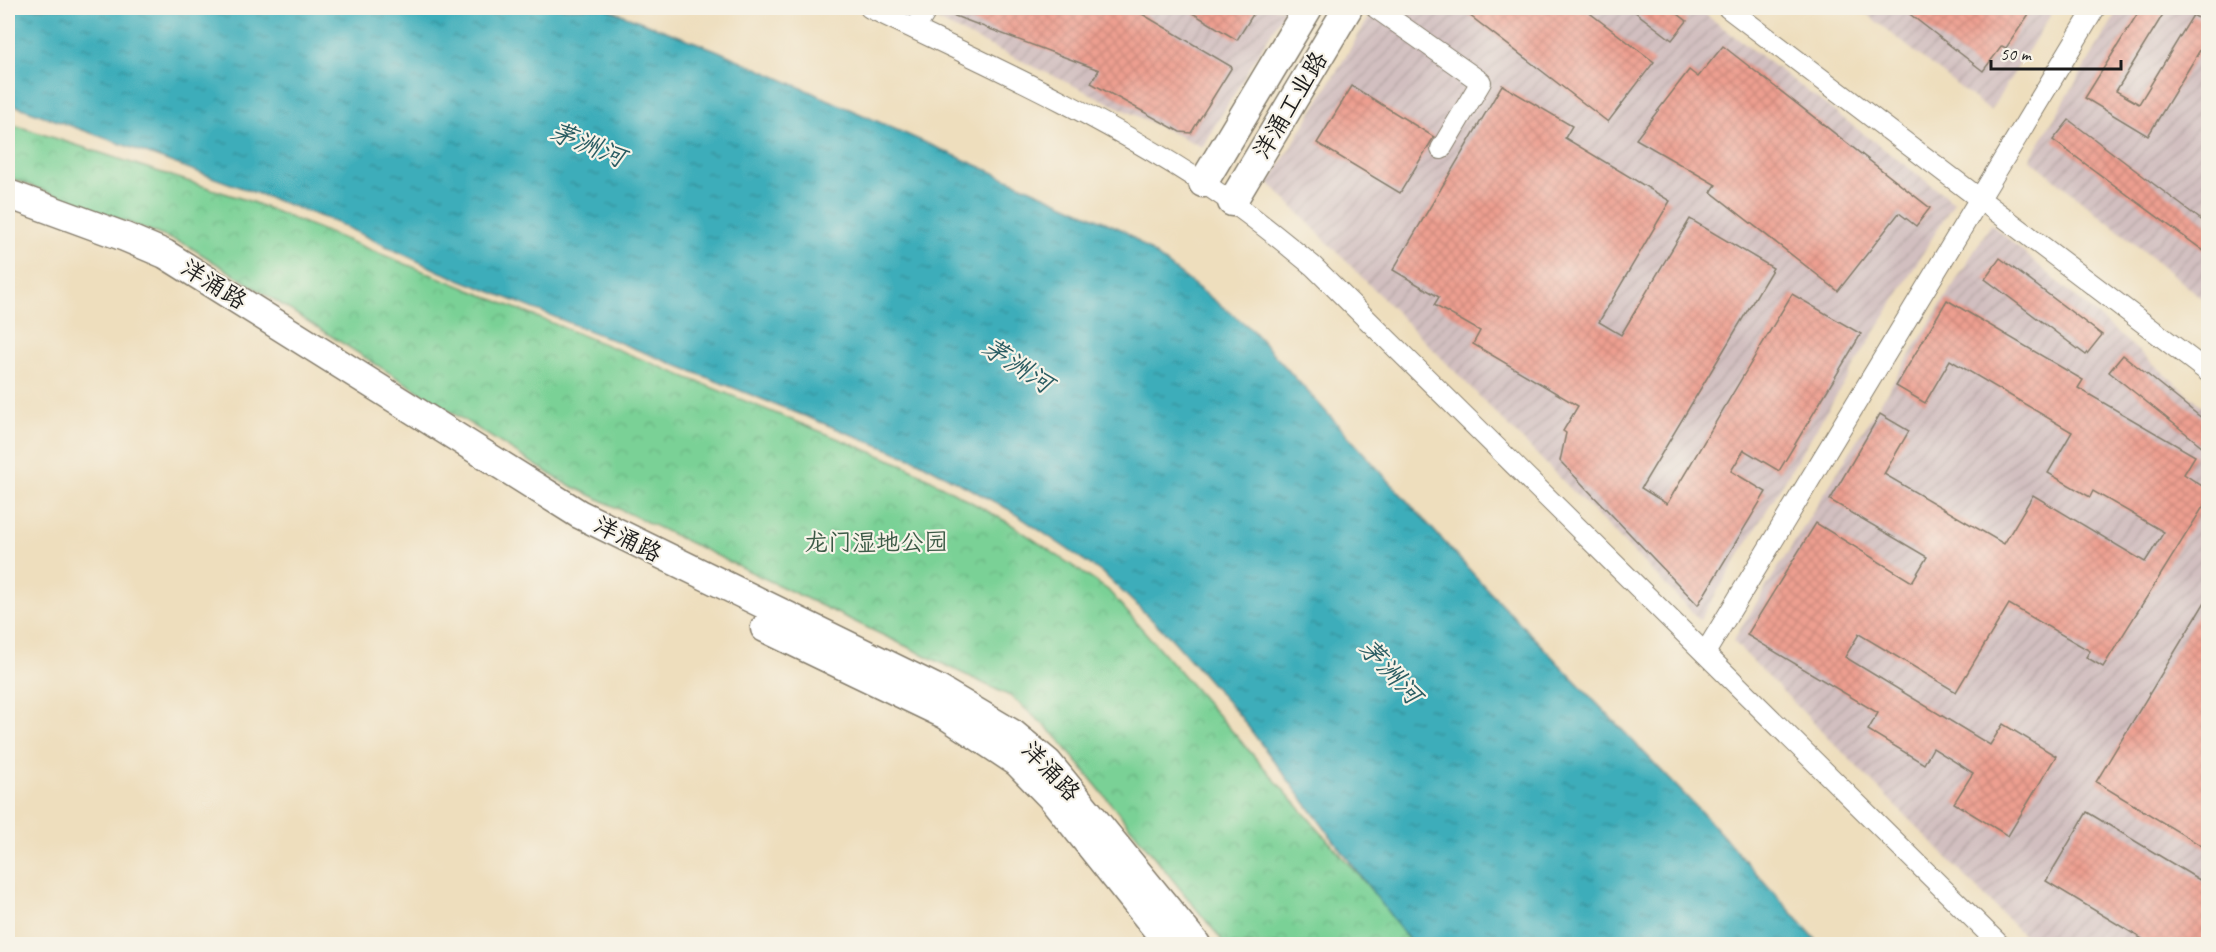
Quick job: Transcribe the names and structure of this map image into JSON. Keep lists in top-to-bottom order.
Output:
{
  "streets": {
    "street": ["洋涌工业路", "洋涌路"]
  },
  "water": ["茅洲河"],
  "parks": ["龙门湿地公园"],
  "scale_bar": "50 m"
}
